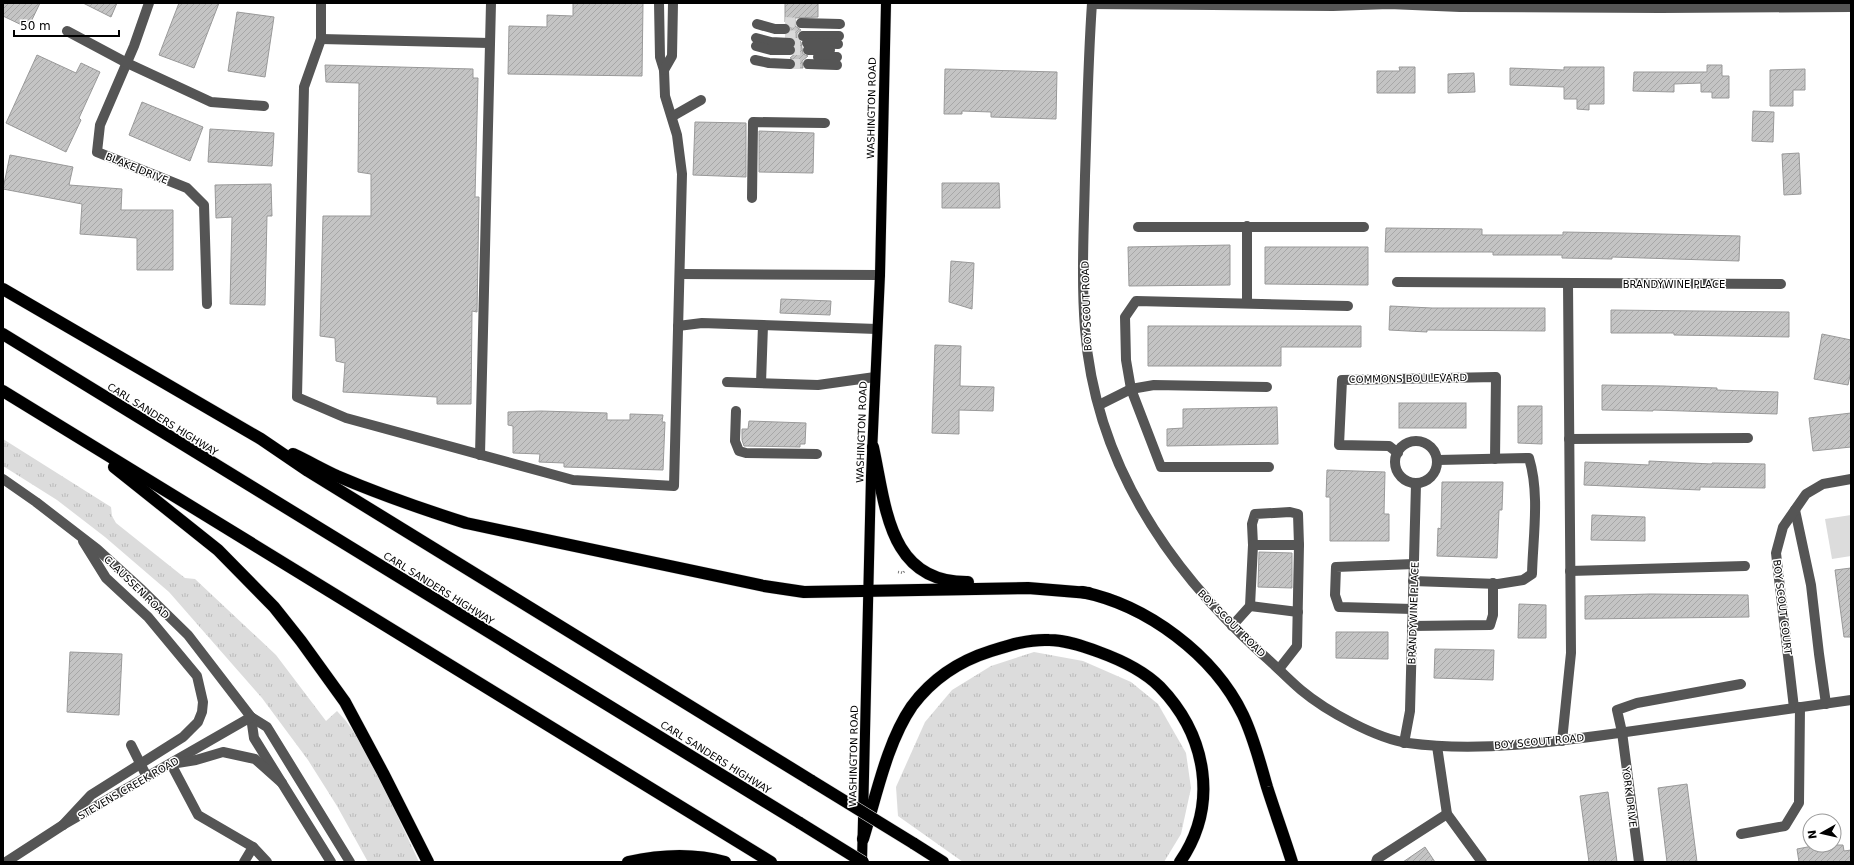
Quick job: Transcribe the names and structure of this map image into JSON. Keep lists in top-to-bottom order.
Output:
{
  "streets": {
    "highway": ["CARL SANDERS HIGHWAY"],
    "main road": ["WASHINGTON ROAD"],
    "street": [
      "BLAKE DRIVE",
      "BRANDYWINE PLACE",
      "BOY SCOUT ROAD",
      "COMMONS BOULEVARD",
      "CLAUSSEN ROAD",
      "BOY SCOUT COURT",
      "STEVENS CREEK ROAD",
      "YORK DRIVE"
    ]
  },
  "crossings": [
    ["WASHINGTON ROAD", "CARL SANDERS HIGHWAY"],
    ["BRANDYWINE PLACE", "BOY SCOUT ROAD"],
    ["BRANDYWINE PLACE", "COMMONS BOULEVARD"],
    ["BOY SCOUT ROAD", "BOY SCOUT COURT"],
    ["BOY SCOUT ROAD", "YORK DRIVE"],
    ["CLAUSSEN ROAD", "STEVENS CREEK ROAD"]
  ],
  "scale_bar": "50 m",
  "north": "left"
}
